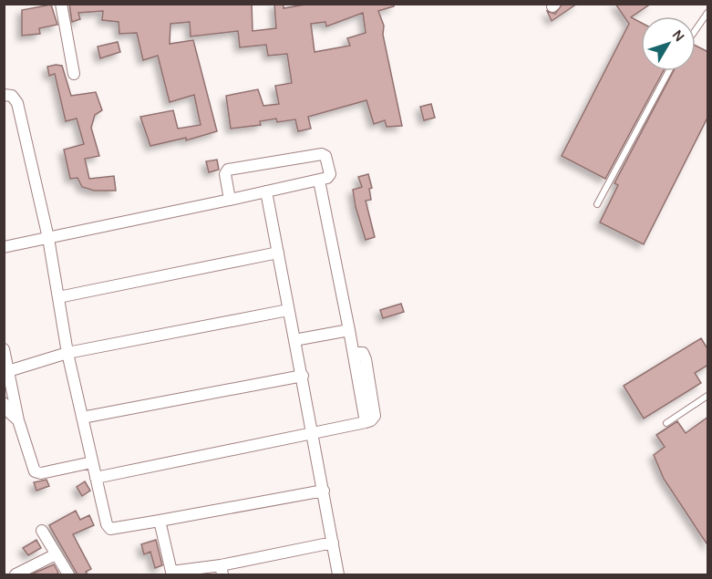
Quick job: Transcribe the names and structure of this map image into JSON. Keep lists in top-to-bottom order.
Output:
{
  "north": "top right"
}
